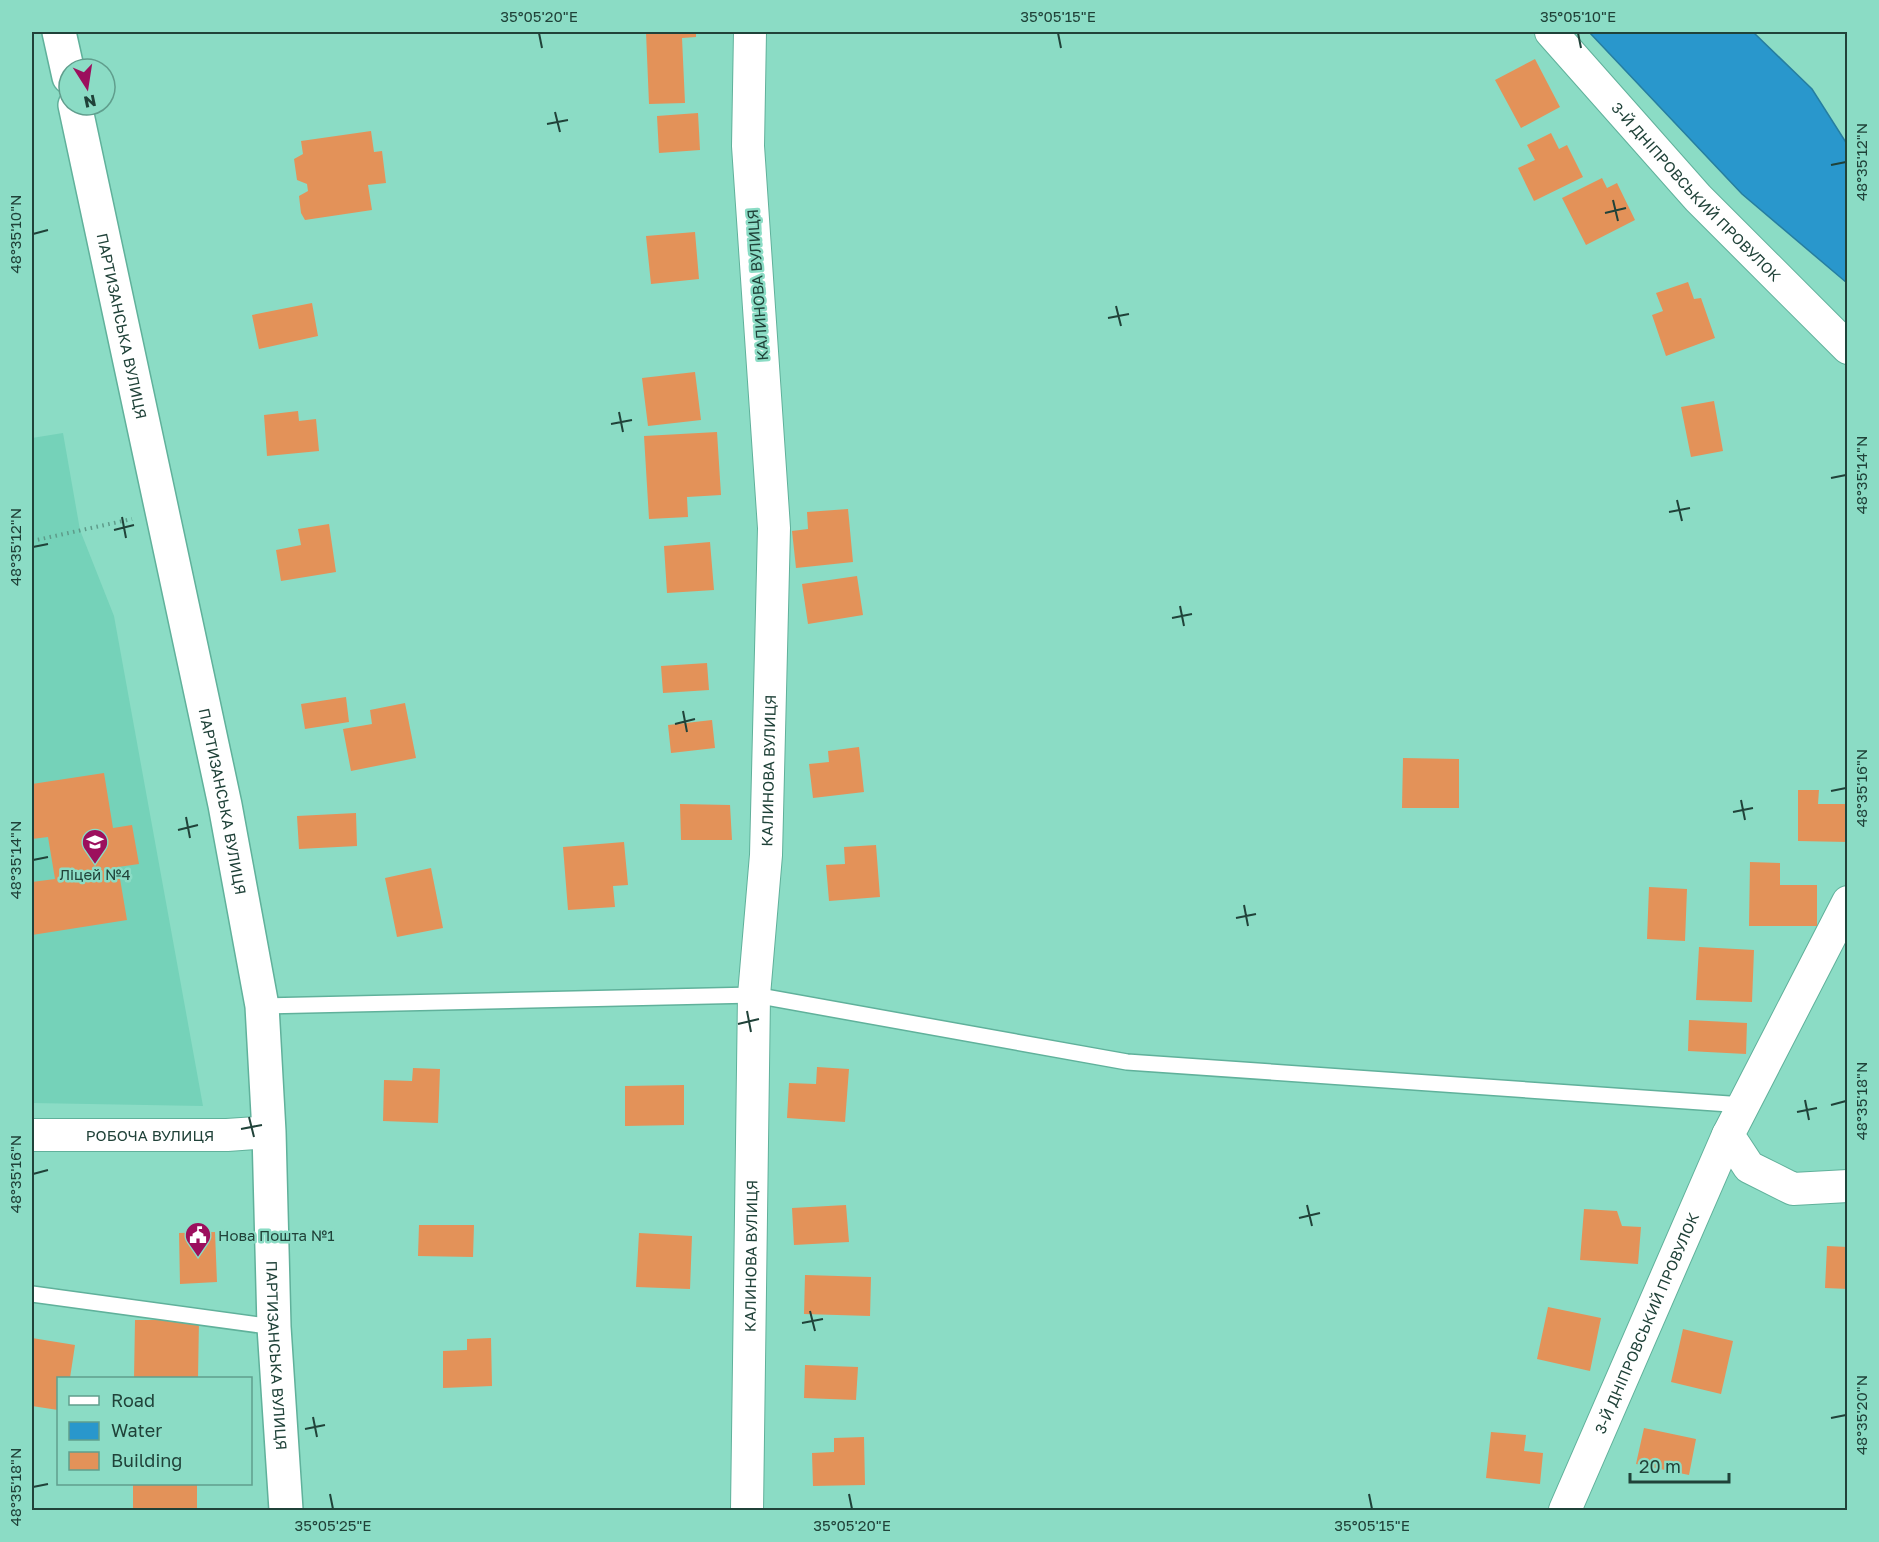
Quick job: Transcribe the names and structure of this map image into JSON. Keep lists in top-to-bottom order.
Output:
{
  "streets": {
    "main road": ["ПАРТИЗАНСЬКА ВУЛИЦЯ"],
    "street": ["3-Й ДНІПРОВСЬКИЙ ПРОВУЛОК", "КАЛИНОВА ВУЛИЦЯ", "РОБОЧА ВУЛИЦЯ"]
  },
  "crossings": [
    ["ПАРТИЗАНСЬКА ВУЛИЦЯ", "РОБОЧА ВУЛИЦЯ"]
  ],
  "places": {
    "school or university": ["Ліцей №4"],
    "public building": ["Нова Пошта №1"]
  },
  "legend": ["Road", "Water", "Building"],
  "scale_bar": "20 m",
  "north": "bottom",
  "coordinates": [
    "35°05'20\"E",
    "35°05'15\"E",
    "35°05'10\"E",
    "48°35'12\"N",
    "48°35'10\"N",
    "48°35'14\"N",
    "48°35'16\"N",
    "48°35'18\"N",
    "48°35'20\"N",
    "35°05'25\"E"
  ]
}
